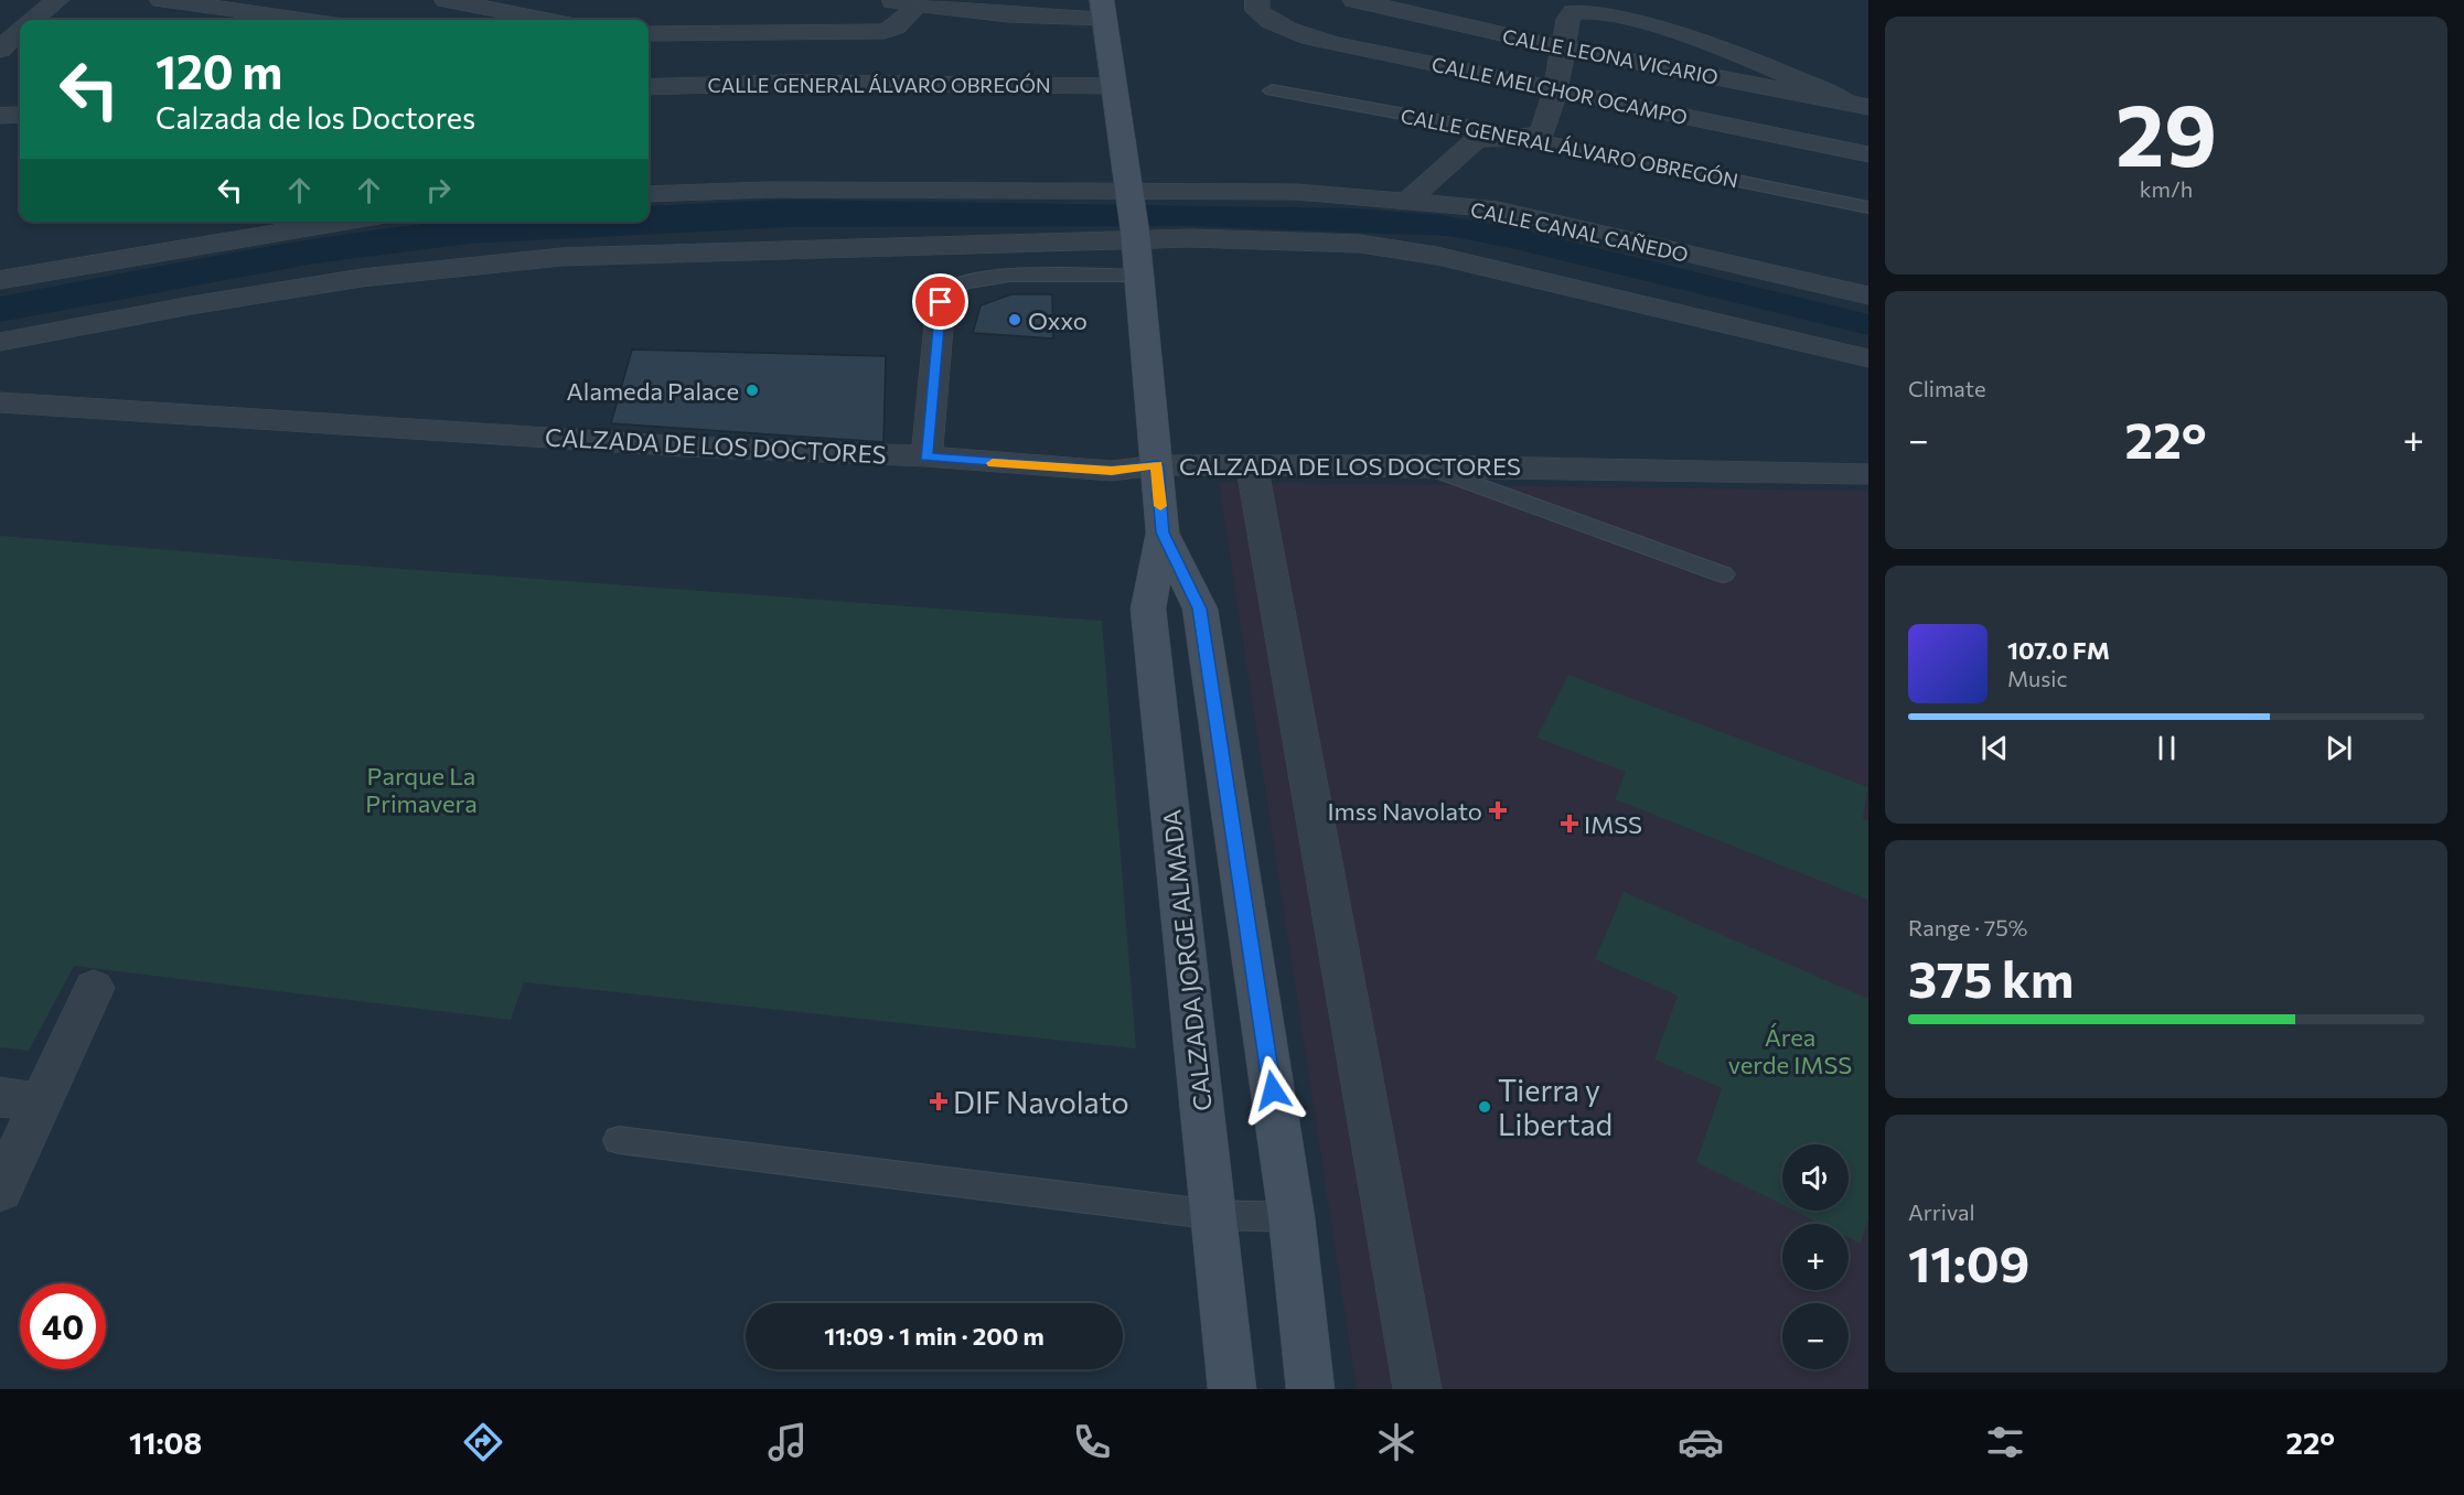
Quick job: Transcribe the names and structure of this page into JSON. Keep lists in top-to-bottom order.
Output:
{
  "streets": {
    "street": [
      "CALLE LEONA VICARIO",
      "CALLE GENERAL ÁLVARO OBREGÓN",
      "CALLE MELCHOR OCAMPO",
      "CALLE CANAL CAÑEDO",
      "CALZADA DE LOS DOCTORES",
      "CALZADA JORGE ALMADA"
    ]
  },
  "crossings": [
    ["CALLE CANAL CAÑEDO", "CALZADA JORGE ALMADA"],
    ["CALZADA DE LOS DOCTORES", "CALZADA JORGE ALMADA"]
  ],
  "parks": ["Parque La Primavera", "Área verde IMSS"],
  "places": {
    "other": ["Oxxo", "Alameda Palace", "Tierra y Libertad"],
    "health": ["Imss Navolato", "IMSS", "DIF Navolato"]
  },
  "page": {
    "tile": [
      ["29", "km/h"],
      "Climate",
      ["Range · 75%", "375 km"],
      ["Arrival", "11:09"]
    ],
    "turn": ["120 m", "Calzada de los Doctores"],
    "heat": ["−", "22°", "+"],
    "song": ["107.0 FM", "Music"],
    "map_buttons": ["+", "−"],
    "limit": "40",
    "trip": "11:09 · 1 min · 200 m",
    "tabs": ["11:08", "22°"]
  }
}
